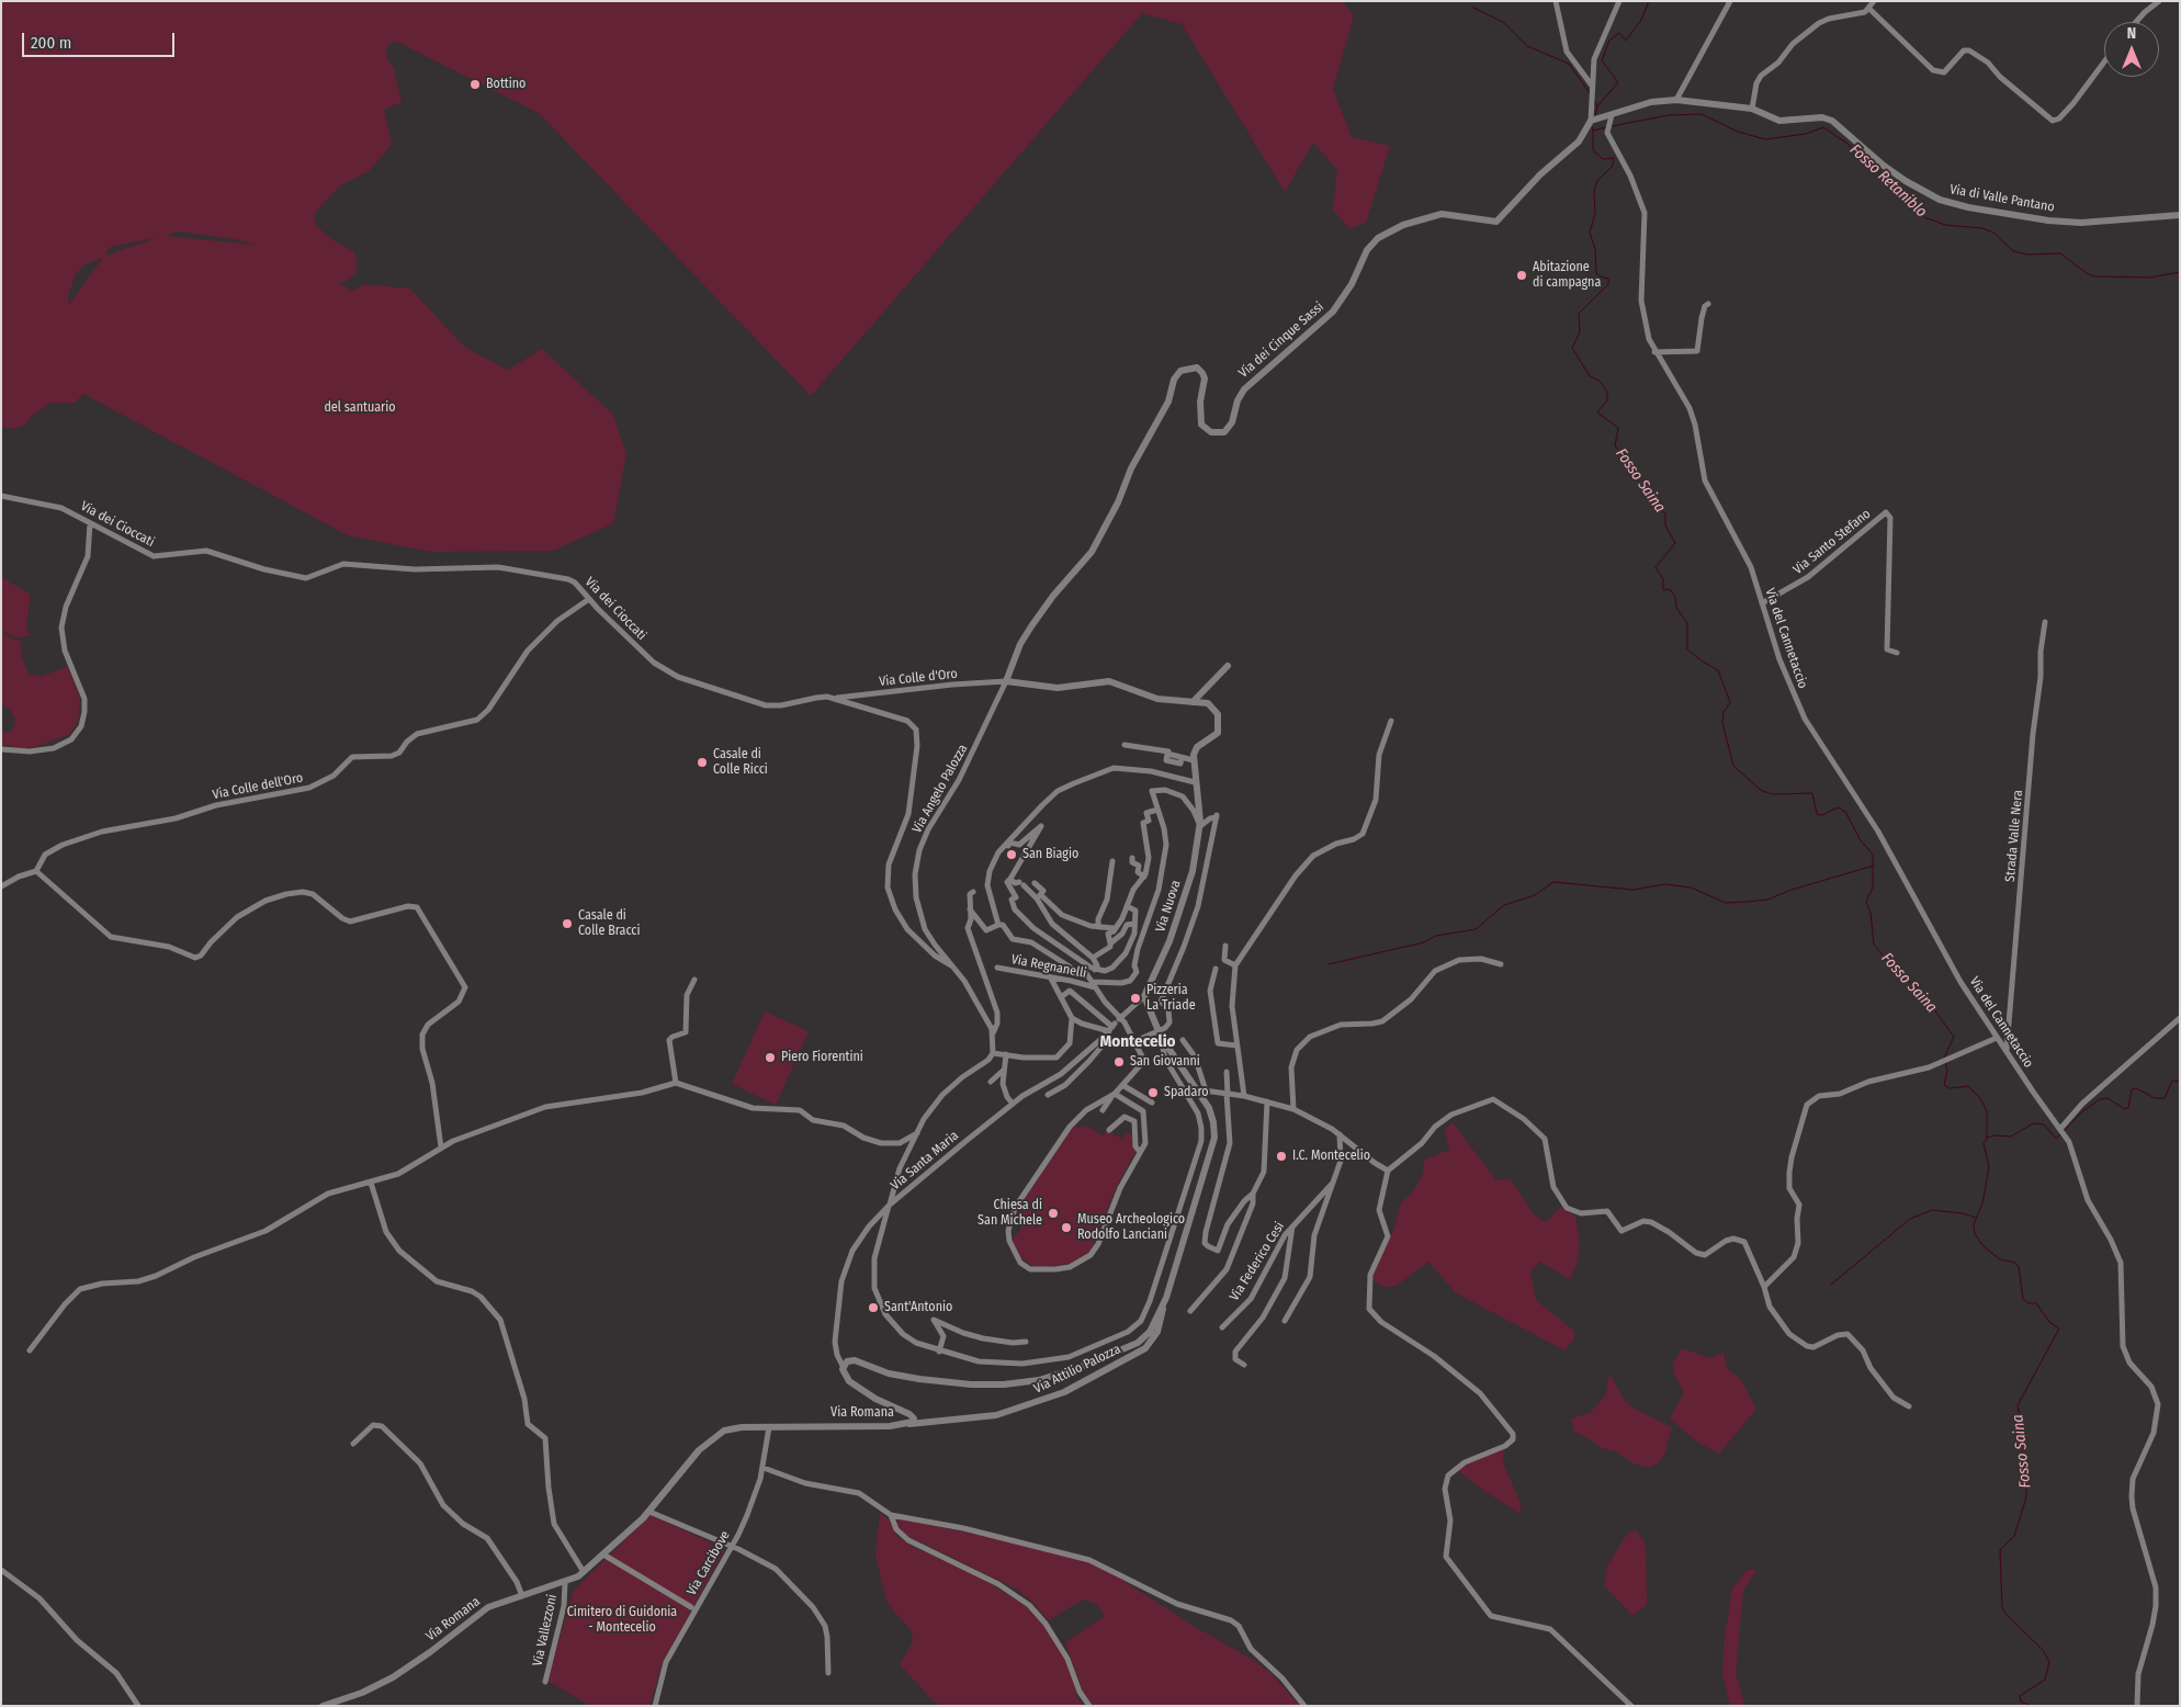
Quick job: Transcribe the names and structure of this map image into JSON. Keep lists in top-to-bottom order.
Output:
{
  "streets": {
    "street": [
      "Via di Valle Pantano",
      "Via dei Cinque Sassi",
      "Via dei Cioccati",
      "Via Santo Stefano",
      "Via del Cannetaccio",
      "Via Colle d'Oro",
      "Via Colle dell'Oro",
      "Via Angelo Palozza",
      "Strada Valle Nera",
      "Via Nuova",
      "Via Regnanelli",
      "Via Santa Maria",
      "Via Federico Cesi",
      "Via Attilio Palozza",
      "Via Romana",
      "Via Carcibove",
      "Via Vallezzoni"
    ]
  },
  "crossings": [
    ["Via di Valle Pantano", "Via dei Cinque Sassi"],
    ["Via di Valle Pantano", "Via del Cannetaccio"],
    ["Via dei Cinque Sassi", "Via Colle d'Oro"],
    ["Via dei Cinque Sassi", "Via Angelo Palozza"],
    ["Via dei Cioccati", "Via Colle d'Oro"],
    ["Via dei Cioccati", "Via Colle dell'Oro"],
    ["Via dei Cioccati", "Via Angelo Palozza"],
    ["Via Santo Stefano", "Via del Cannetaccio"],
    ["Via del Cannetaccio", "Strada Valle Nera"],
    ["Via Colle d'Oro", "Via Angelo Palozza"],
    ["Via Nuova", "Via Santa Maria"],
    ["Via Santa Maria", "Via Romana"],
    ["Via Attilio Palozza", "Via Romana"],
    ["Via Romana", "Via Carcibove"],
    ["Via Romana", "Via Vallezzoni"]
  ],
  "districts": ["Montecelio"],
  "water": ["Fosso Retaniblo", "Fosso Saina"],
  "parks": ["del santuario", "Cimitero di Guidonia - Montecelio"],
  "places": [
    "Bottino",
    "Abitazione di campagna",
    "Casale di Colle Ricci",
    "San Biagio",
    "Casale di Colle Bracci",
    "Pizzeria La Triade",
    "Piero Fiorentini",
    "San Giovanni",
    "Spadaro",
    "I.C. Montecelio",
    "Chiesa di San Michele",
    "Museo Archeologico Rodolfo Lanciani",
    "Sant'Antonio"
  ],
  "scale_bar": "200 m",
  "north": "top"
}
